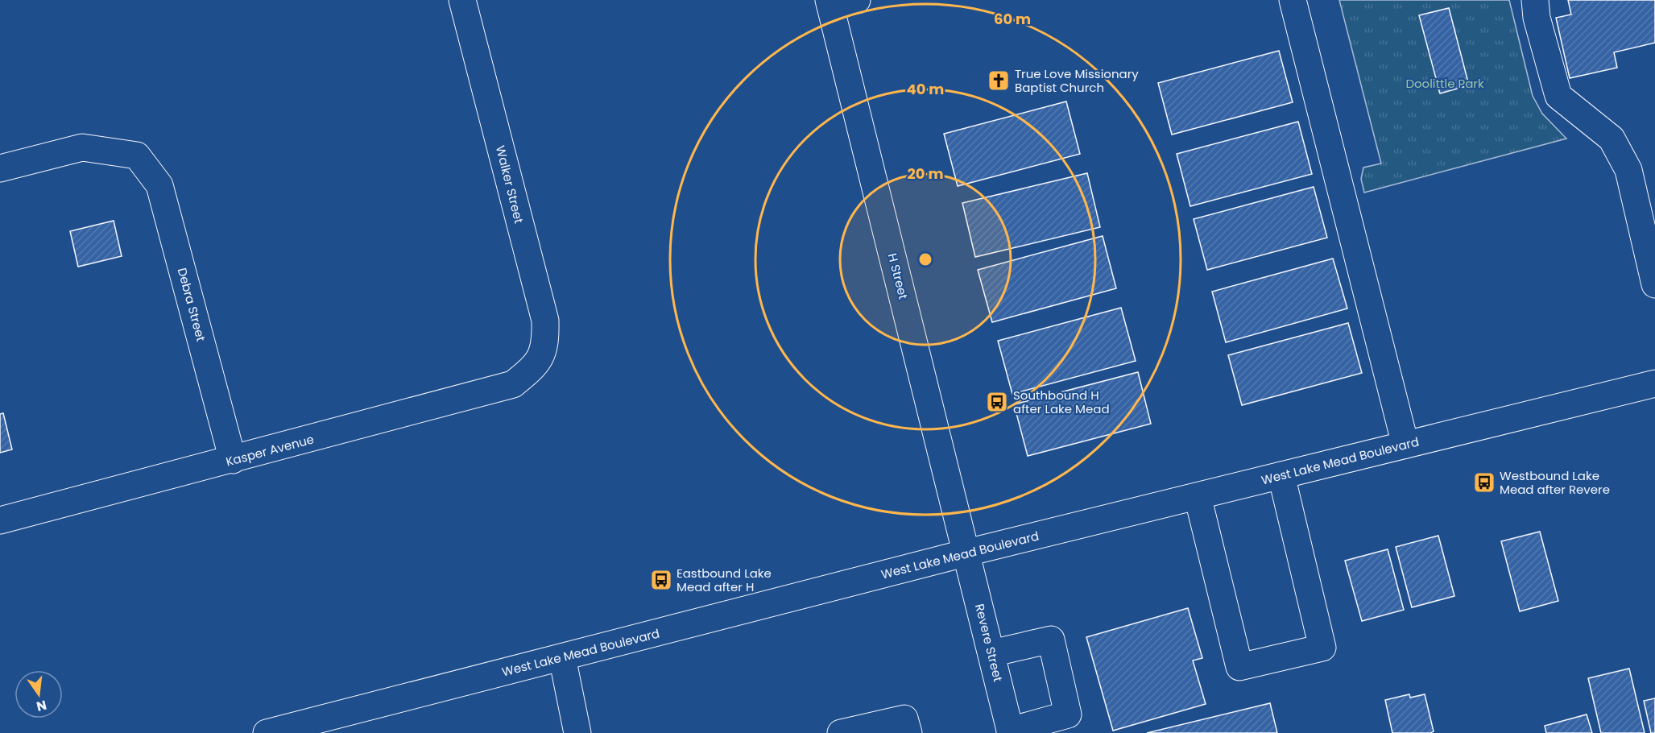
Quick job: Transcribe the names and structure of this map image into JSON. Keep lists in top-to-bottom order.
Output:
{
  "streets": {
    "street": [
      "Walker Street",
      "H Street",
      "Debra Street",
      "Kasper Avenue",
      "West Lake Mead Boulevard",
      "Revere Street"
    ]
  },
  "crossings": [
    ["Walker Street", "Kasper Avenue"],
    ["H Street", "West Lake Mead Boulevard"],
    ["H Street", "Revere Street"],
    ["Debra Street", "Kasper Avenue"],
    ["West Lake Mead Boulevard", "Revere Street"]
  ],
  "parks": ["Doolittle Park"],
  "places": {
    "church": ["True Love Missionary Baptist Church"],
    "bus stop": ["Southbound H after Lake Mead", "Westbound Lake Mead after Revere", "Eastbound Lake Mead after H"]
  },
  "north": "bottom",
  "rings": ["60 m", "40 m", "20 m"]
}
